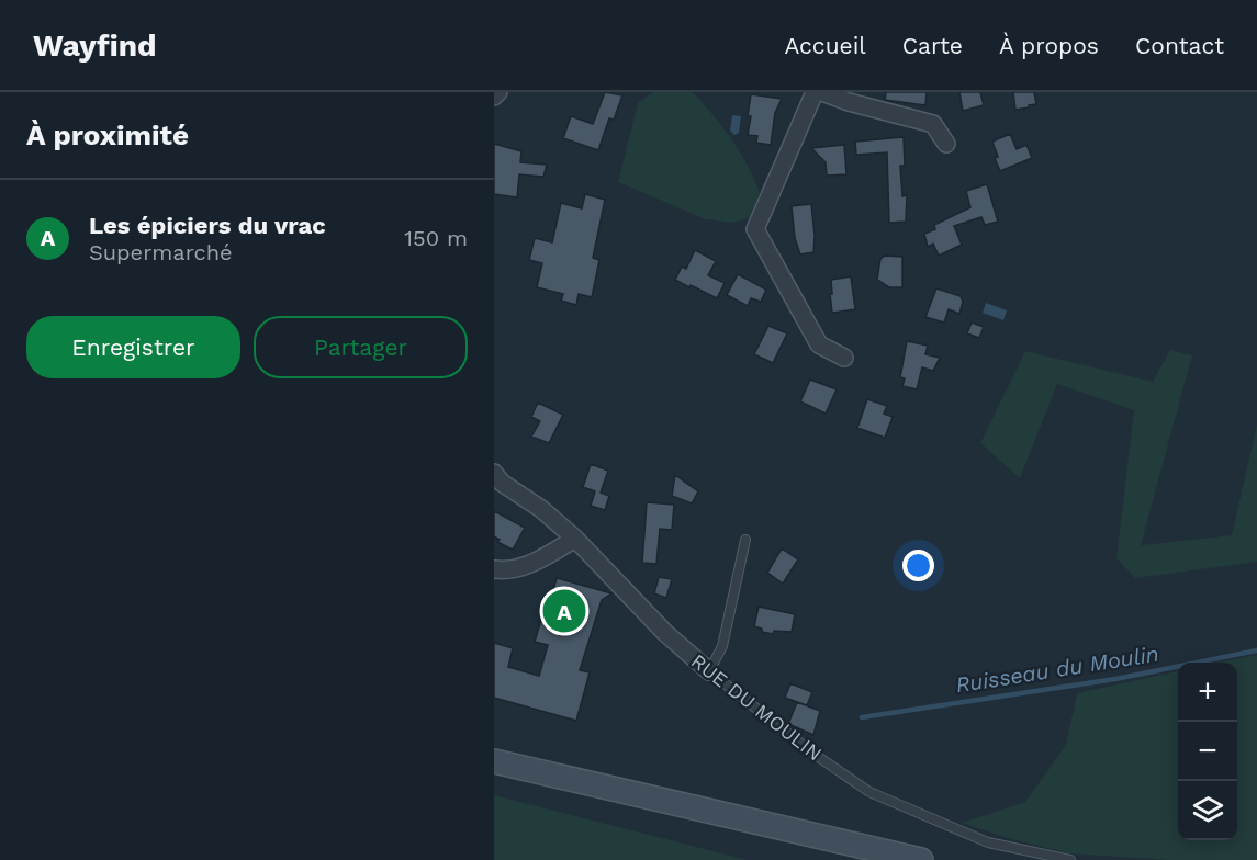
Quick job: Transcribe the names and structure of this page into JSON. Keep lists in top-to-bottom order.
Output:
{
  "streets": {
    "street": ["RUE DU MOULIN"]
  },
  "water": ["Ruisseau du Moulin"],
  "page": {
    "header": "Wayfind",
    "nav": [
      "Accueil",
      "Carte",
      "À propos",
      "Contact"
    ],
    "heading": "À proximité",
    "list": [
      {
        "mark": "A",
        "name": "Les épiciers du vrac",
        "note": "Supermarché",
        "value": "150 m"
      }
    ],
    "buttons": ["Enregistrer", "Partager"],
    "pins": "A",
    "map_buttons": ["+", "−"]
  }
}
